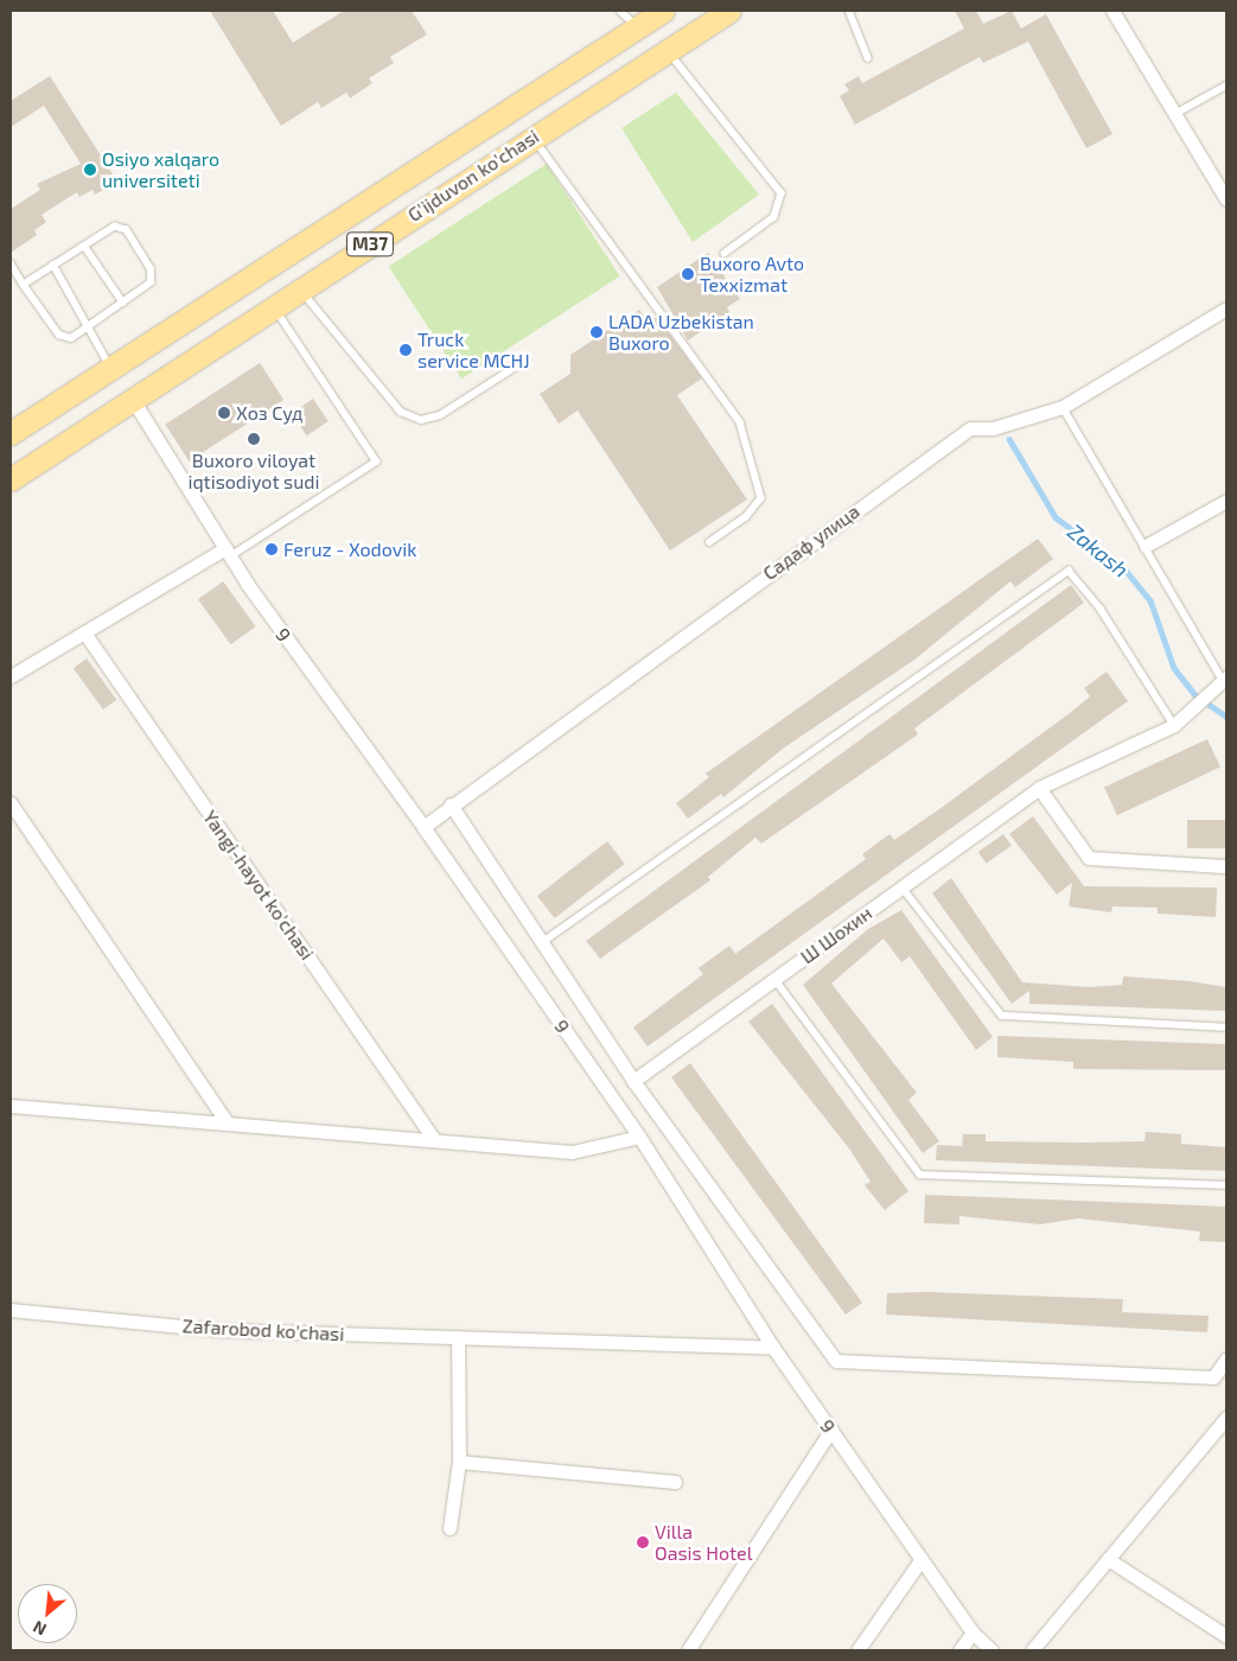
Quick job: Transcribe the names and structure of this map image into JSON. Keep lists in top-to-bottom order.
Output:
{
  "streets": {
    "main road": ["G'ijduvon ko'chasi", "M37"],
    "street": [
      "Садаф улица",
      "9",
      "Yangi-hayot ko'chasi",
      "Ш Шохин",
      "Zafarobod ko'chasi"
    ]
  },
  "crossings": [
    ["G'ijduvon ko'chasi", "9"],
    ["Садаф улица", "9"],
    ["9", "Zafarobod ko'chasi"]
  ],
  "water": ["Zakash"],
  "places": [
    "Osiyo xalqaro universiteti",
    "Buxoro Avto Texxizmat",
    "LADA Uzbekistan Buxoro",
    "Truck service MCHJ",
    "Хоз Суд",
    "Buxoro viloyat iqtisodiyot sudi",
    "Feruz - Xodovik",
    "Villa Oasis Hotel"
  ],
  "north": "bottom left"
}
